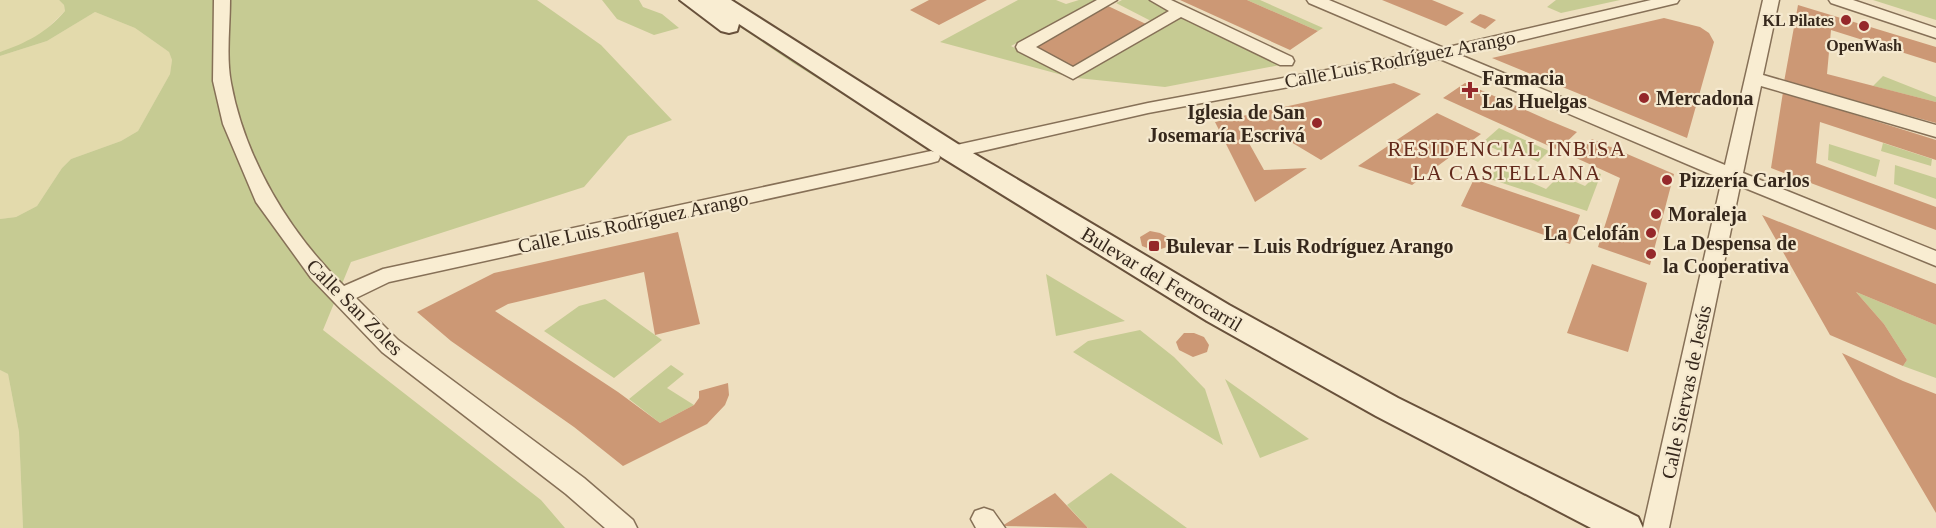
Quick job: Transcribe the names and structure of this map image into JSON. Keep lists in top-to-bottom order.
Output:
{
  "streets": {
    "main road": ["Bulevar del Ferrocarril"],
    "street": ["Calle Luis Rodríguez Arango", "Calle San Zoles", "Calle Siervas de Jesús"]
  },
  "crossings": [
    ["Calle Luis Rodríguez Arango", "Bulevar del Ferrocarril"],
    ["Calle Luis Rodríguez Arango", "Calle San Zoles"]
  ],
  "districts": ["RESIDENCIAL INBISA LA CASTELLANA"],
  "places": {
    "other": [
      "KL Pilates",
      "OpenWash",
      "Mercadona",
      "Iglesia de San Josemaría Escrivá",
      "Pizzería Carlos",
      "Moraleja",
      "La Celofán",
      "La Despensa de la Cooperativa"
    ],
    "health": ["Farmacia Las Huelgas"],
    "transit": ["Bulevar – Luis Rodríguez Arango"]
  }
}
